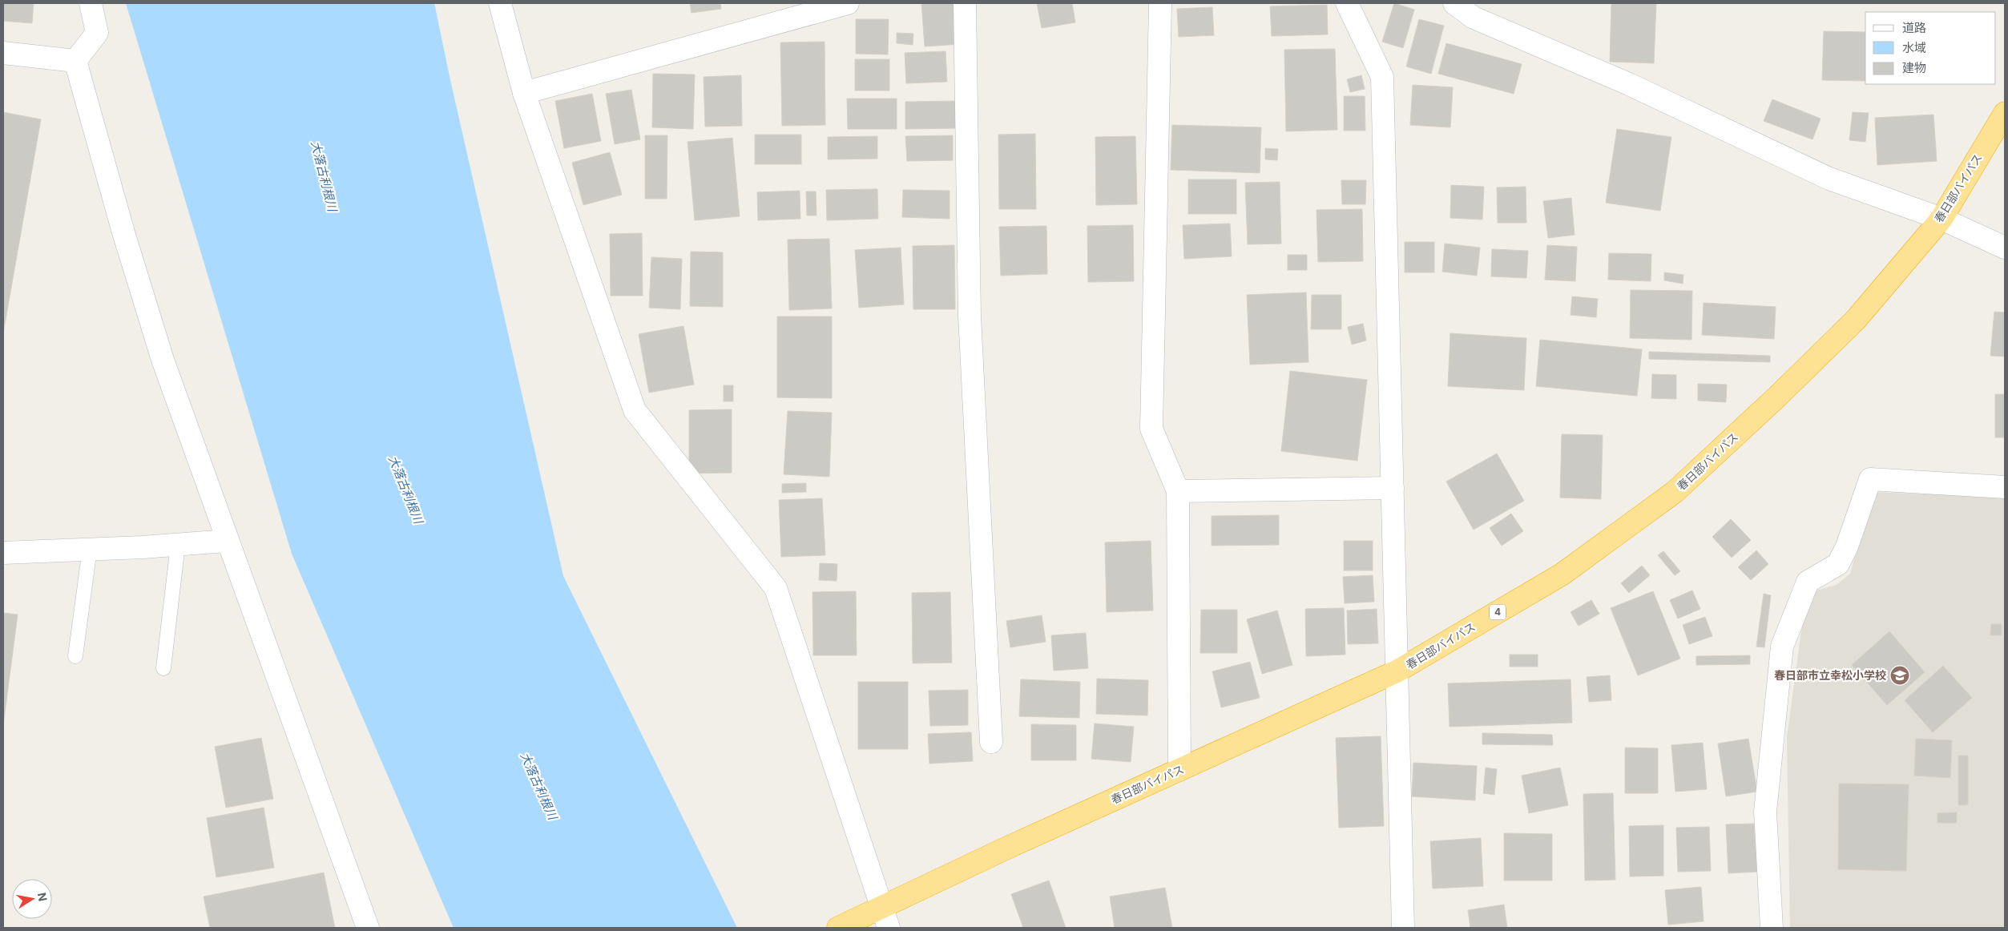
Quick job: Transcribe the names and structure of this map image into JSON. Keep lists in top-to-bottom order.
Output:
{
  "streets": {
    "highway": ["春日部バイパス", "4"]
  },
  "water": ["大落古利根川"],
  "places": {
    "school or university": ["春日部市立幸松小学校"]
  },
  "legend": ["道路", "水域", "建物"],
  "north": "right"
}
